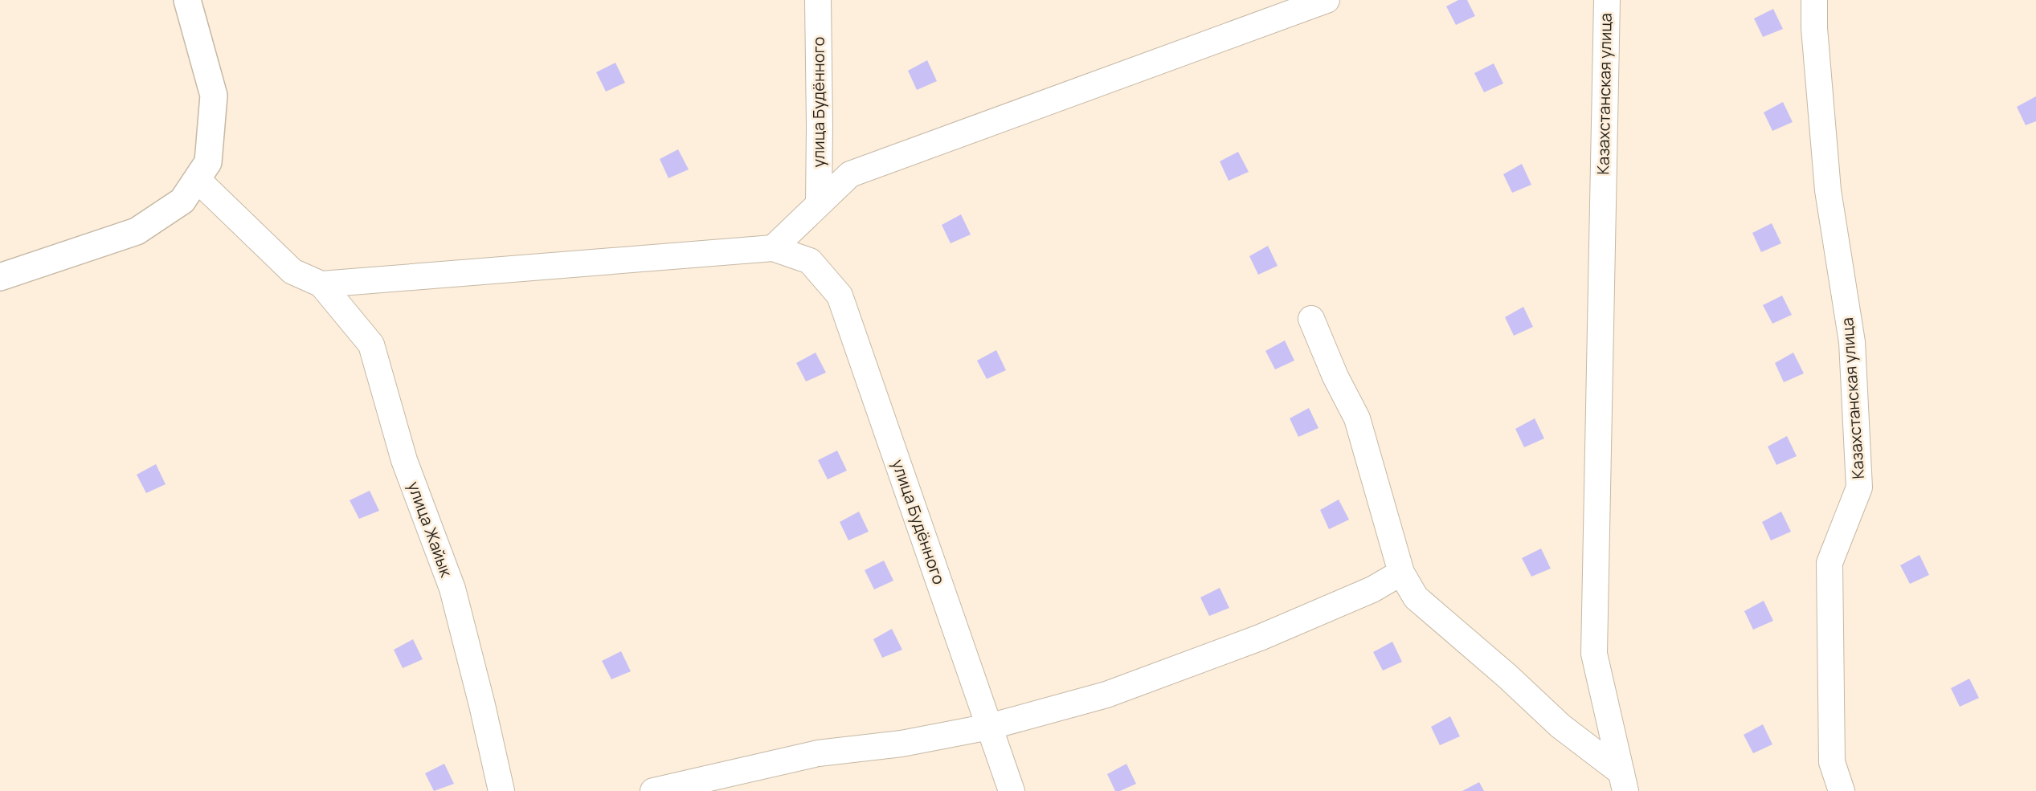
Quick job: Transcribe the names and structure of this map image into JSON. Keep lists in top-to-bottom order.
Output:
{
  "streets": {
    "street": ["Казахстанская улица", "улица Будённого", "улица Жайык"]
  }
}
